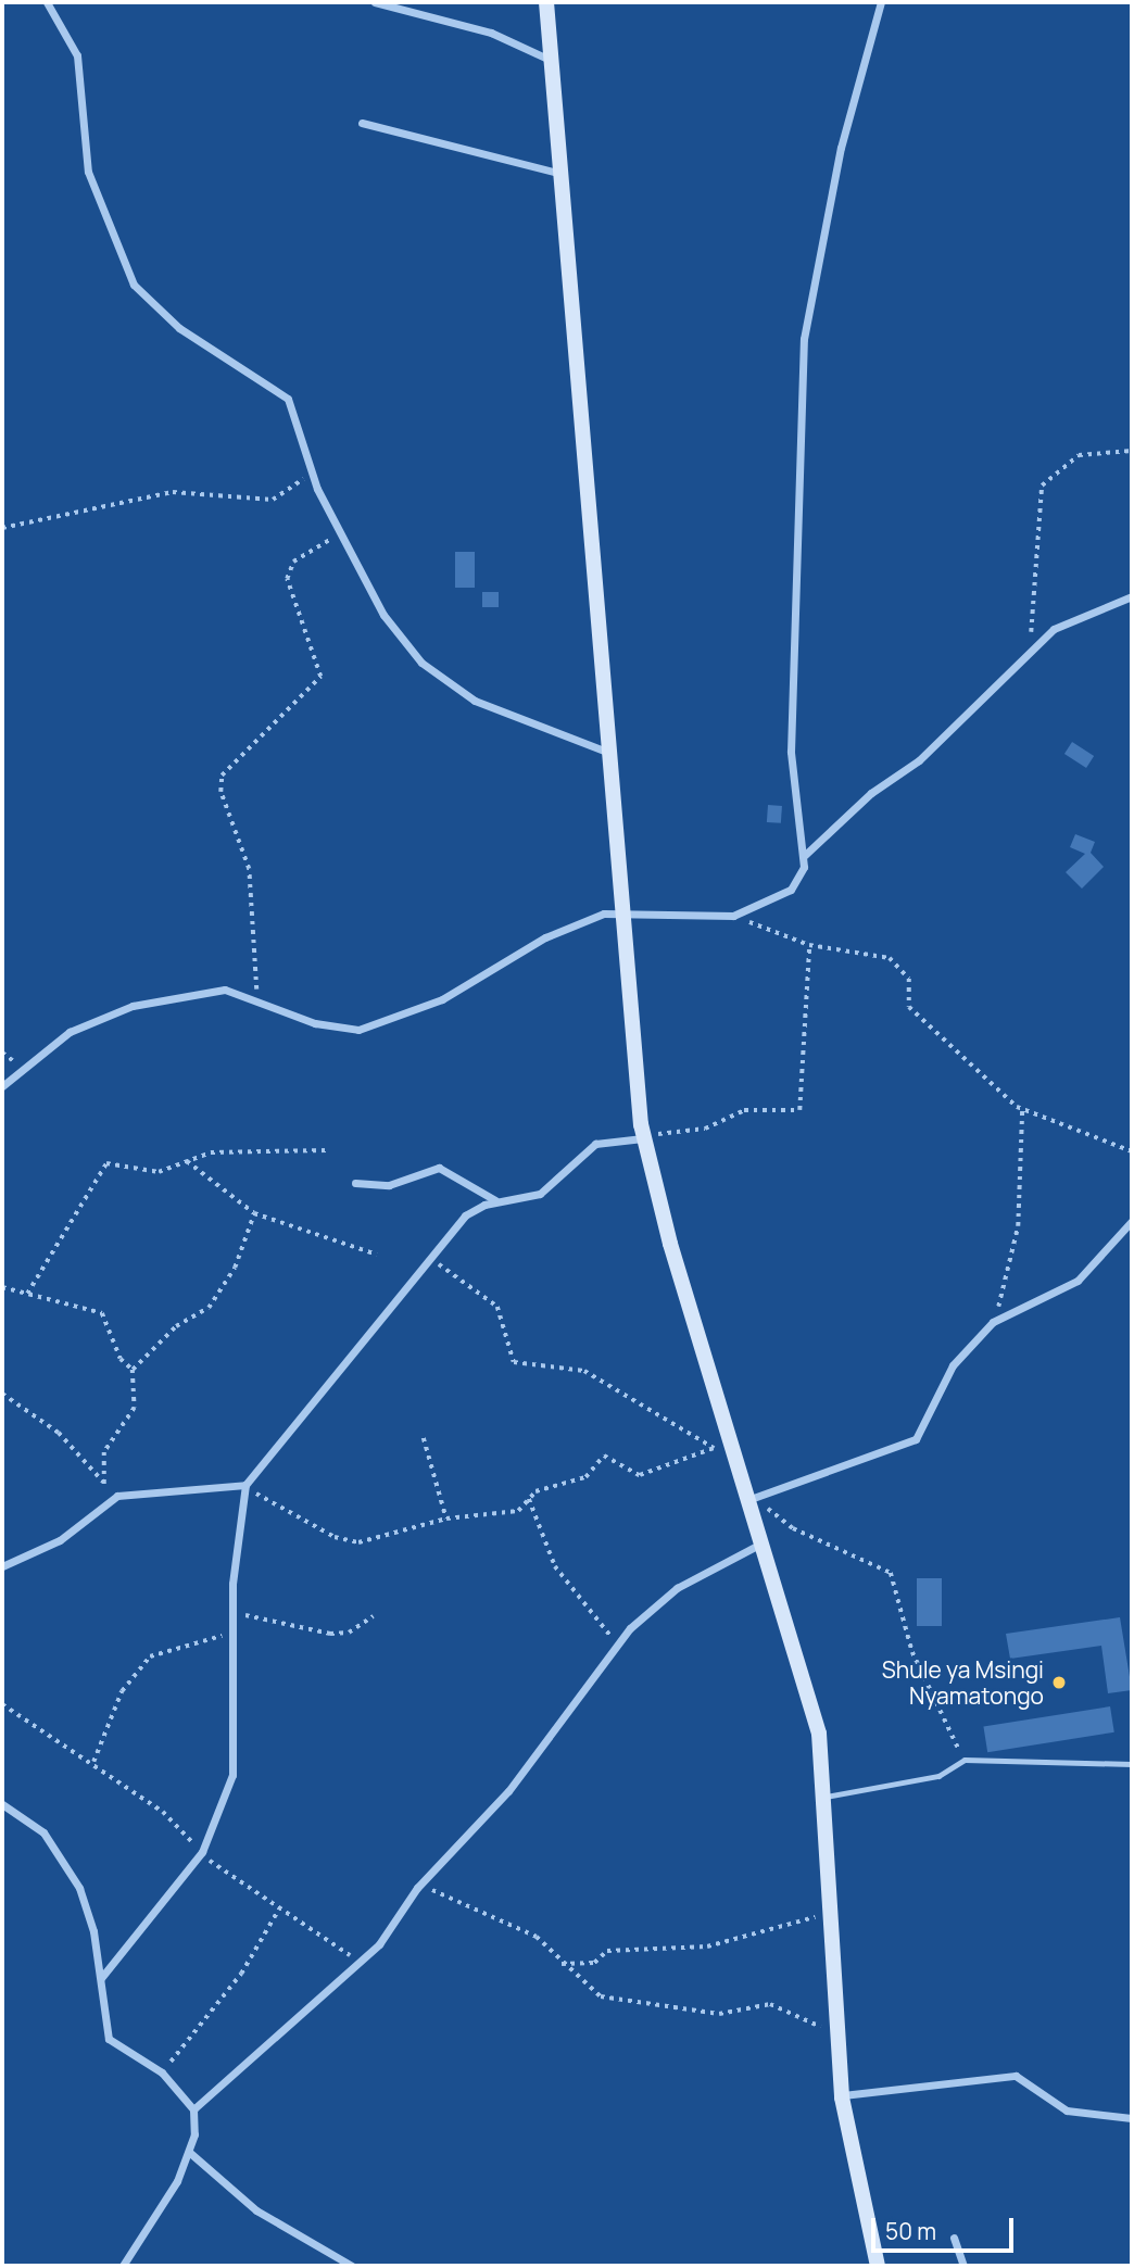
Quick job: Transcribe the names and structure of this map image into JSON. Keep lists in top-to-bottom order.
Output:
{
  "places": ["Shule ya Msingi Nyamatongo"],
  "scale_bar": "50 m"
}
